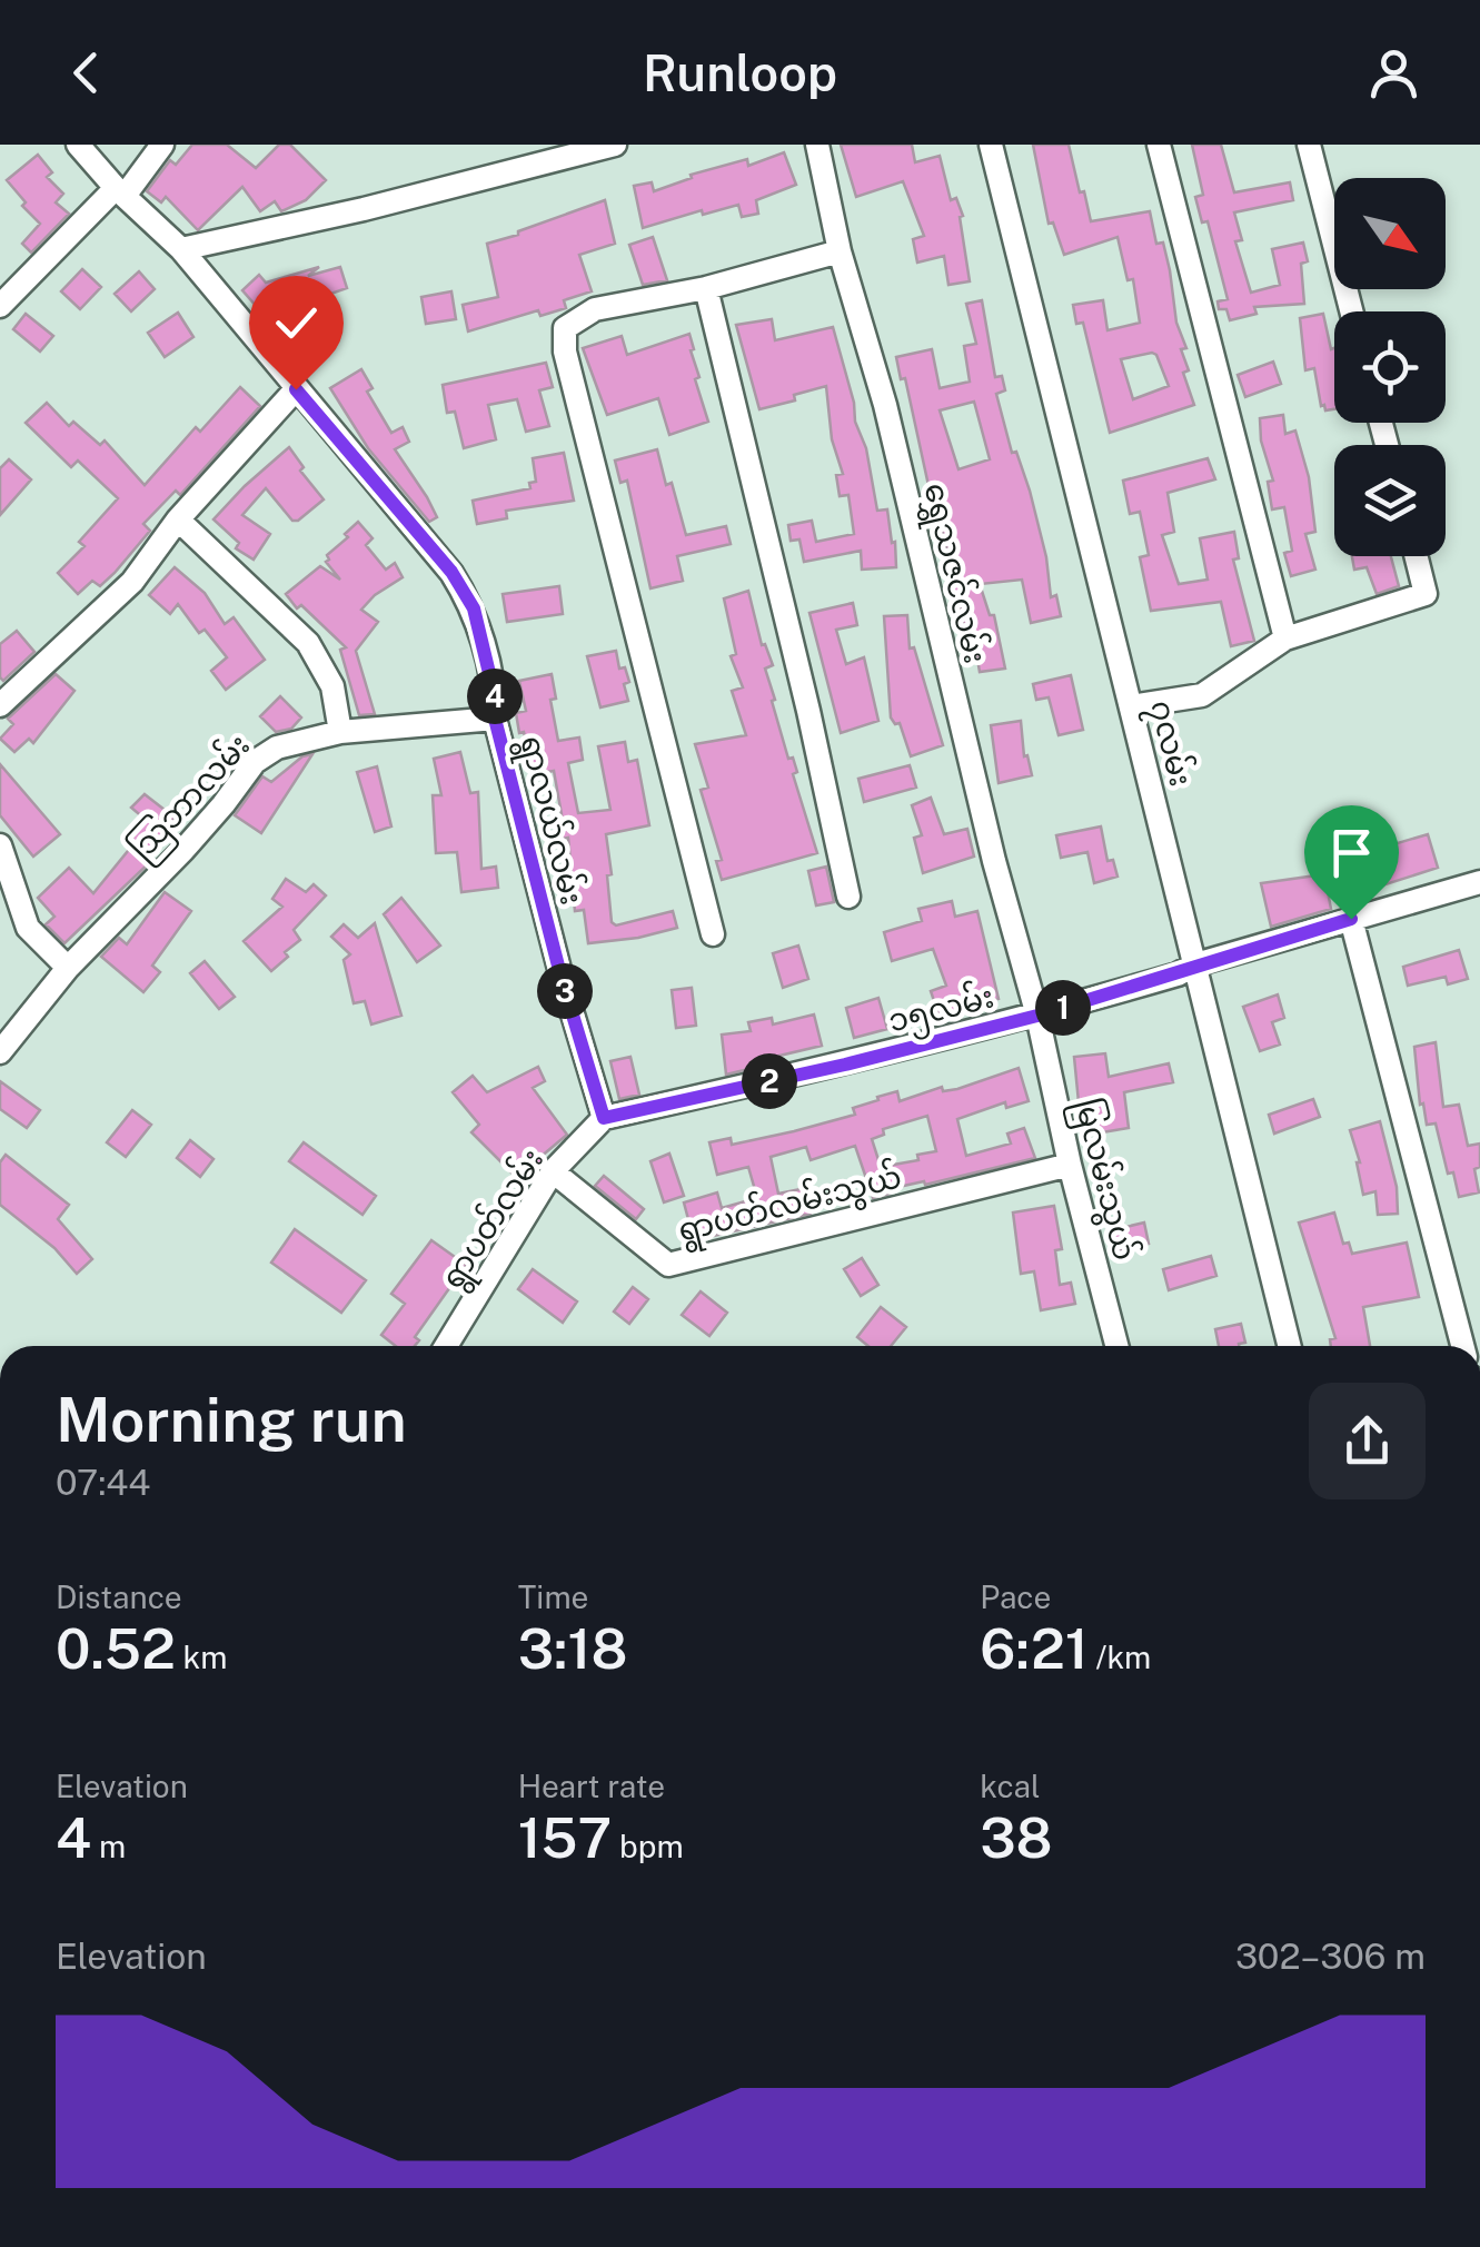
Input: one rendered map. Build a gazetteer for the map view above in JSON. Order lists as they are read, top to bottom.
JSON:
{
  "streets": {
    "street": [
      "ရွှေသဇင်လမ်း",
      "၇လမ်း",
      "သြဘာလမ်း",
      "ရွာလယ်လမ်း",
      "၁၅လမ်း",
      "မြလမ်းသွယ်",
      "ရွာပတ်လမ်းသွယ်",
      "ရွာပတ်လမ်း"
    ]
  },
  "crossings": [
    ["ရွှေသဇင်လမ်း", "၁၅လမ်း"],
    ["ရွှေသဇင်လမ်း", "မြလမ်းသွယ်"],
    ["၇လမ်း", "၁၅လမ်း"],
    ["သြဘာလမ်း", "ရွာလယ်လမ်း"],
    ["ရွာလယ်လမ်း", "၁၅လမ်း"],
    ["ရွာလယ်လမ်း", "ရွာပတ်လမ်း"],
    ["၁၅လမ်း", "မြလမ်းသွယ်"],
    ["၁၅လမ်း", "ရွာပတ်လမ်း"],
    ["မြလမ်းသွယ်", "ရွာပတ်လမ်းသွယ်"],
    ["ရွာပတ်လမ်းသွယ်", "ရွာပတ်လမ်း"]
  ],
  "north": "bottom right",
  "page": {
    "header": "Runloop",
    "pins": [
      "4",
      "3",
      "1",
      "2"
    ],
    "heading": ["Morning run", "07:44"],
    "stats": [
      ["Distance", "0.52 km"],
      ["Time", "3:18"],
      ["Pace", "6:21 /km"],
      ["Elevation", "4 m"],
      ["Heart rate", "157 bpm"],
      ["kcal", "38"]
    ],
    "chart": ["Elevation", "302–306 m"]
  }
}
